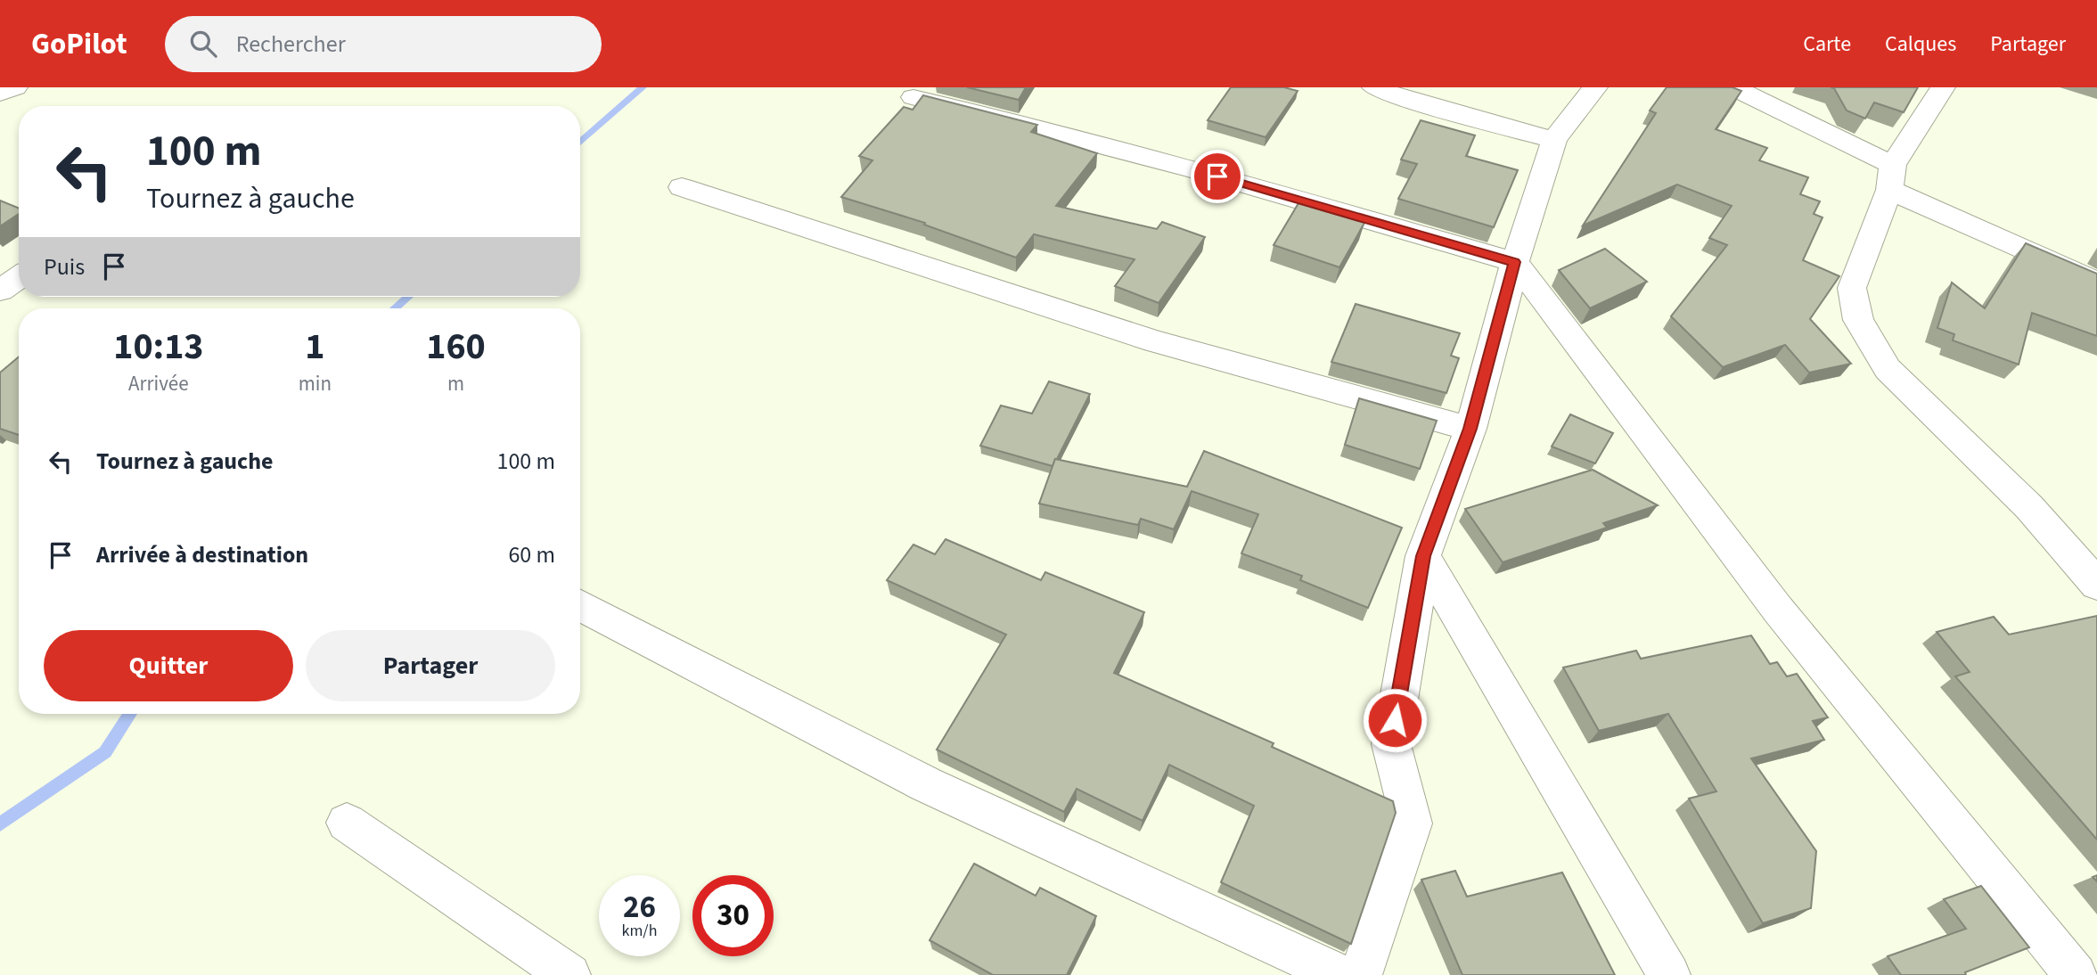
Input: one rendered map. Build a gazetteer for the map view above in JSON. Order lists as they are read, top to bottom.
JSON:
{
  "page": {
    "header": "GoPilot",
    "search": "Rechercher",
    "nav": ["Carte", "Calques", "Partager"],
    "turn": ["100 m", "Tournez à gauche"],
    "then": "Puis",
    "eta": [
      "10:13",
      "Arrivée",
      "1",
      "min",
      "160",
      "m"
    ],
    "list": [
      {
        "name": "Tournez à gauche",
        "value": "100 m"
      },
      {
        "name": "Arrivée à destination",
        "value": "60 m"
      }
    ],
    "buttons": ["Quitter", "Partager"],
    "speed": "26 km/h",
    "limit": "30"
  }
}
